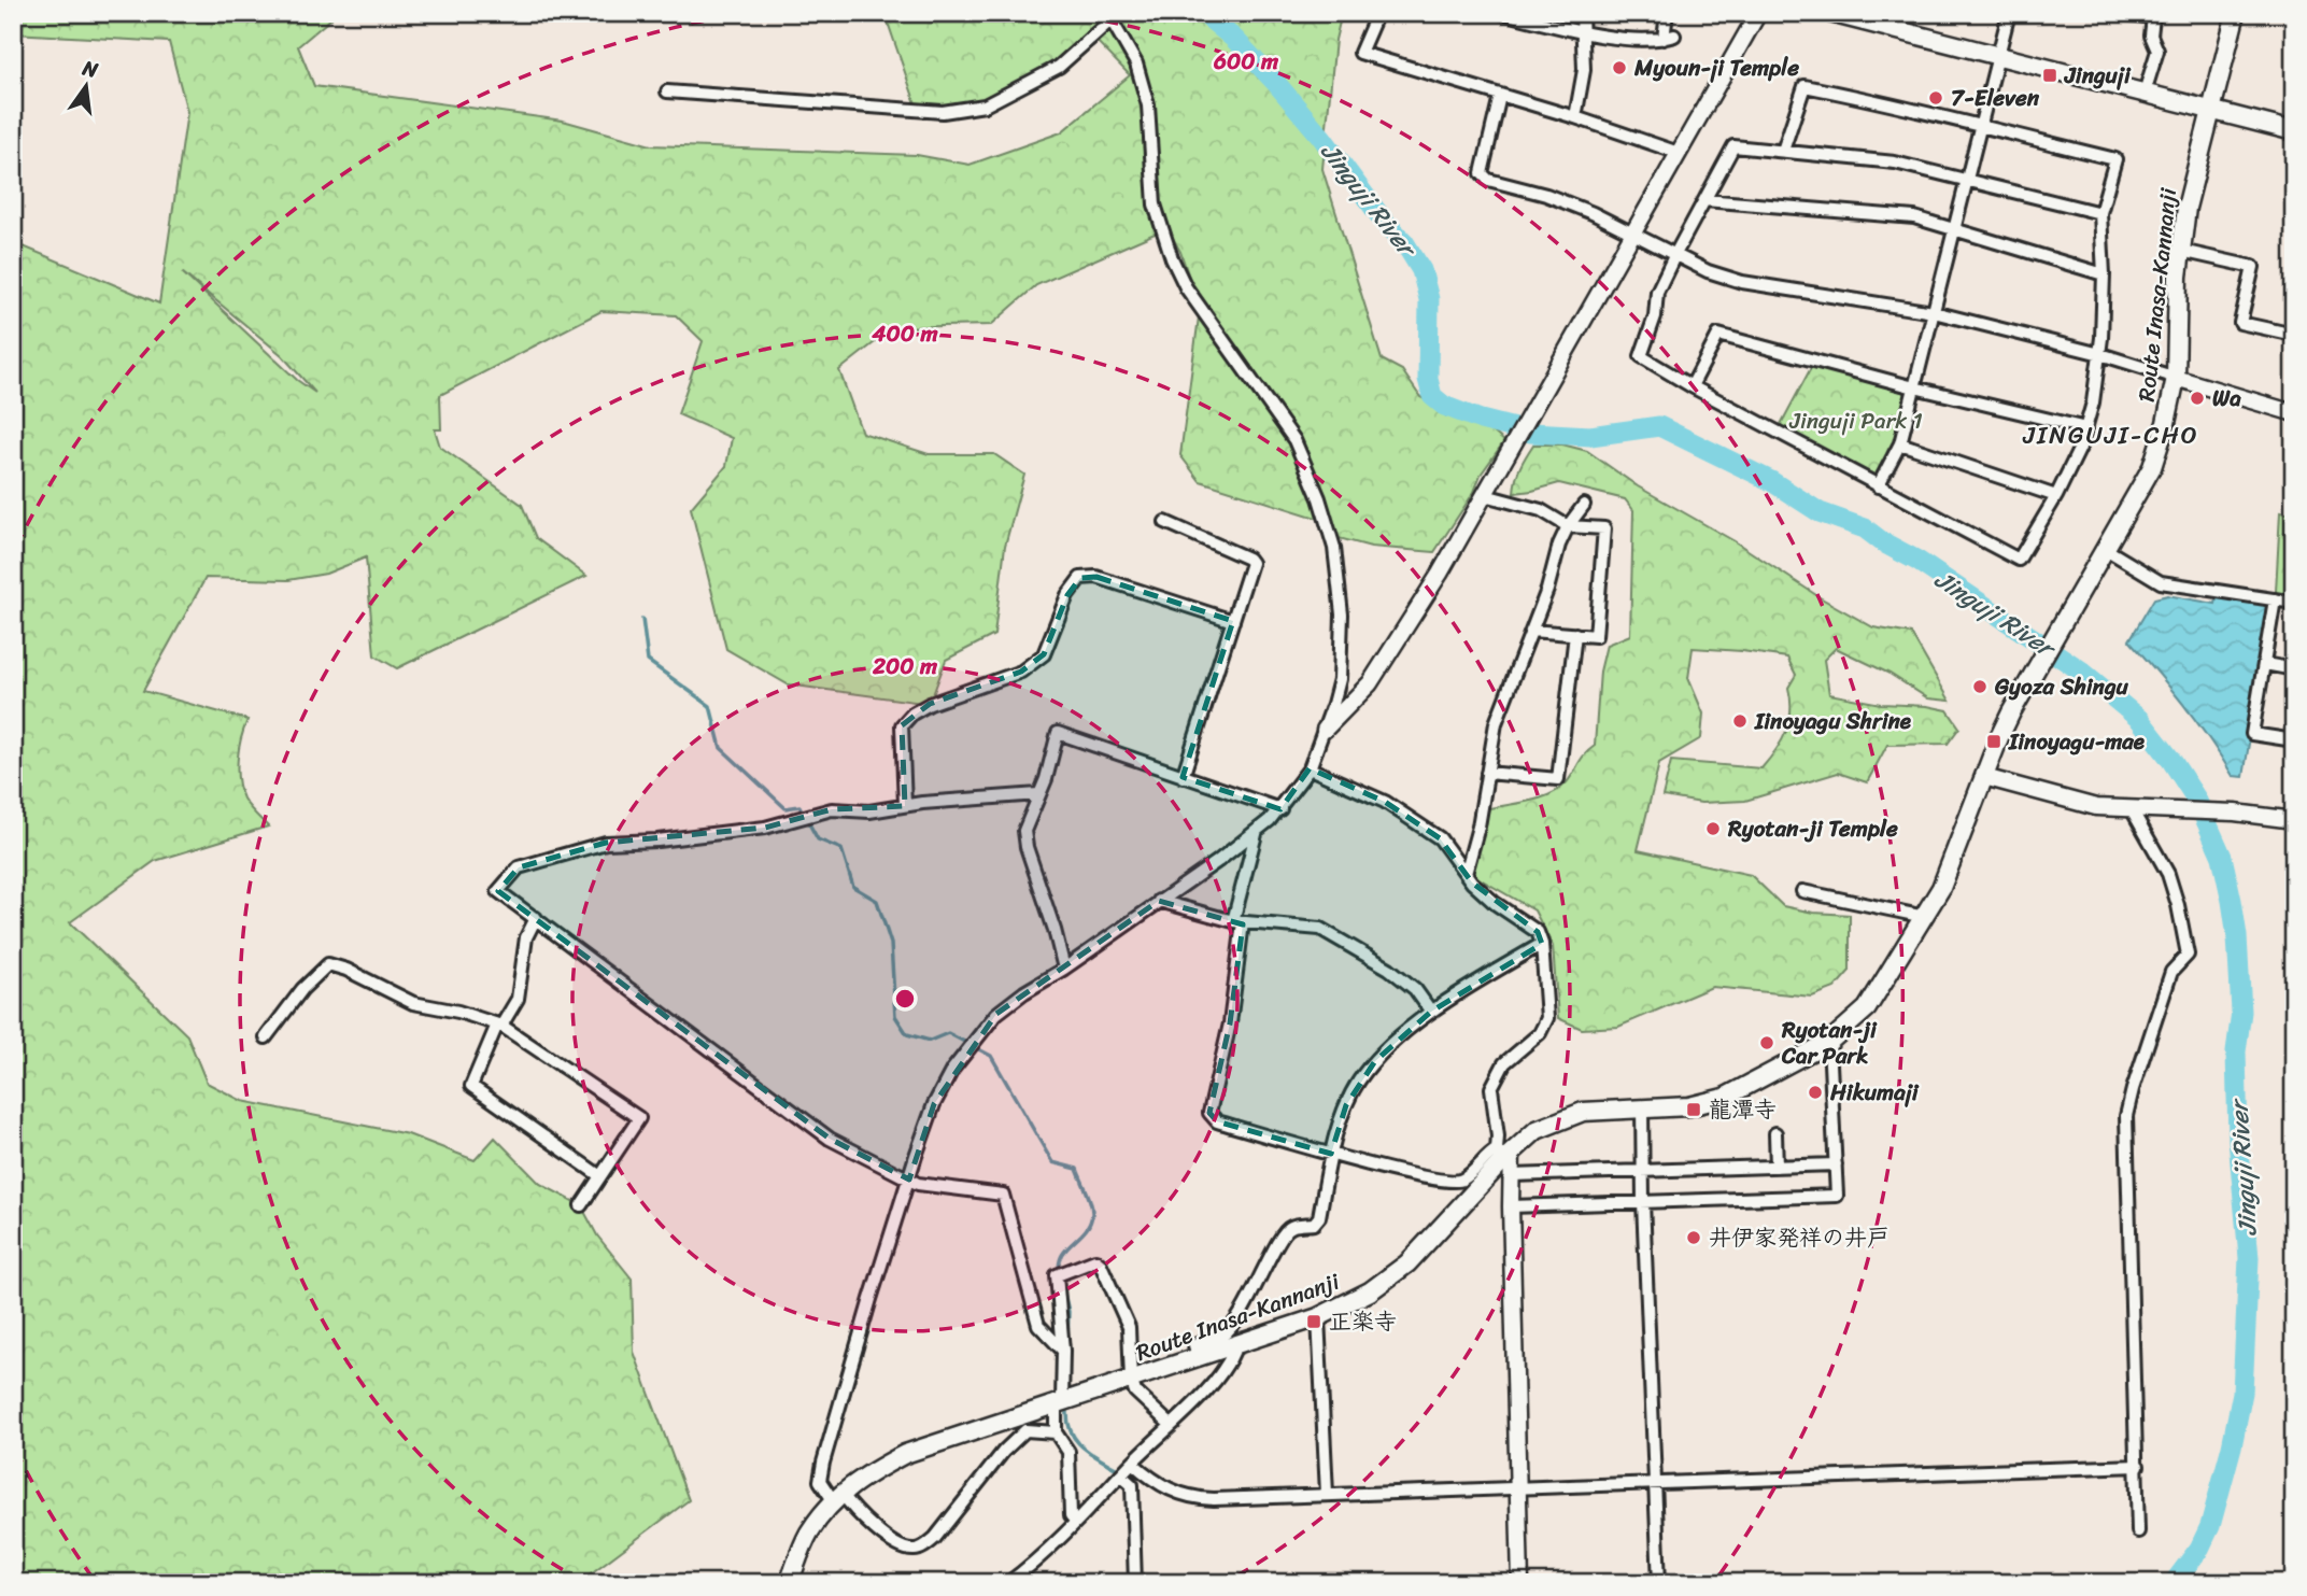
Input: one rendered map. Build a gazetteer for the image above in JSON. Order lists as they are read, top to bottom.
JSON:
{
  "streets": {
    "main road": ["Route Inasa-Kannanji"]
  },
  "districts": ["JINGUJI-CHO"],
  "water": ["Jinguji River"],
  "parks": ["Jinguji Park 1"],
  "places": {
    "other": [
      "Myoun-ji Temple",
      "7-Eleven",
      "Wa",
      "Gyoza Shingu",
      "Iinoyagu Shrine",
      "Ryotan-ji Temple",
      "Ryotan-ji Car Park",
      "Hikumaji",
      "井伊家発祥の井戸"
    ],
    "transit": [
      "Jinguji",
      "Iinoyagu-mae",
      "龍潭寺",
      "正楽寺"
    ]
  },
  "north": "top",
  "rings": ["600 m", "400 m", "200 m"]
}
